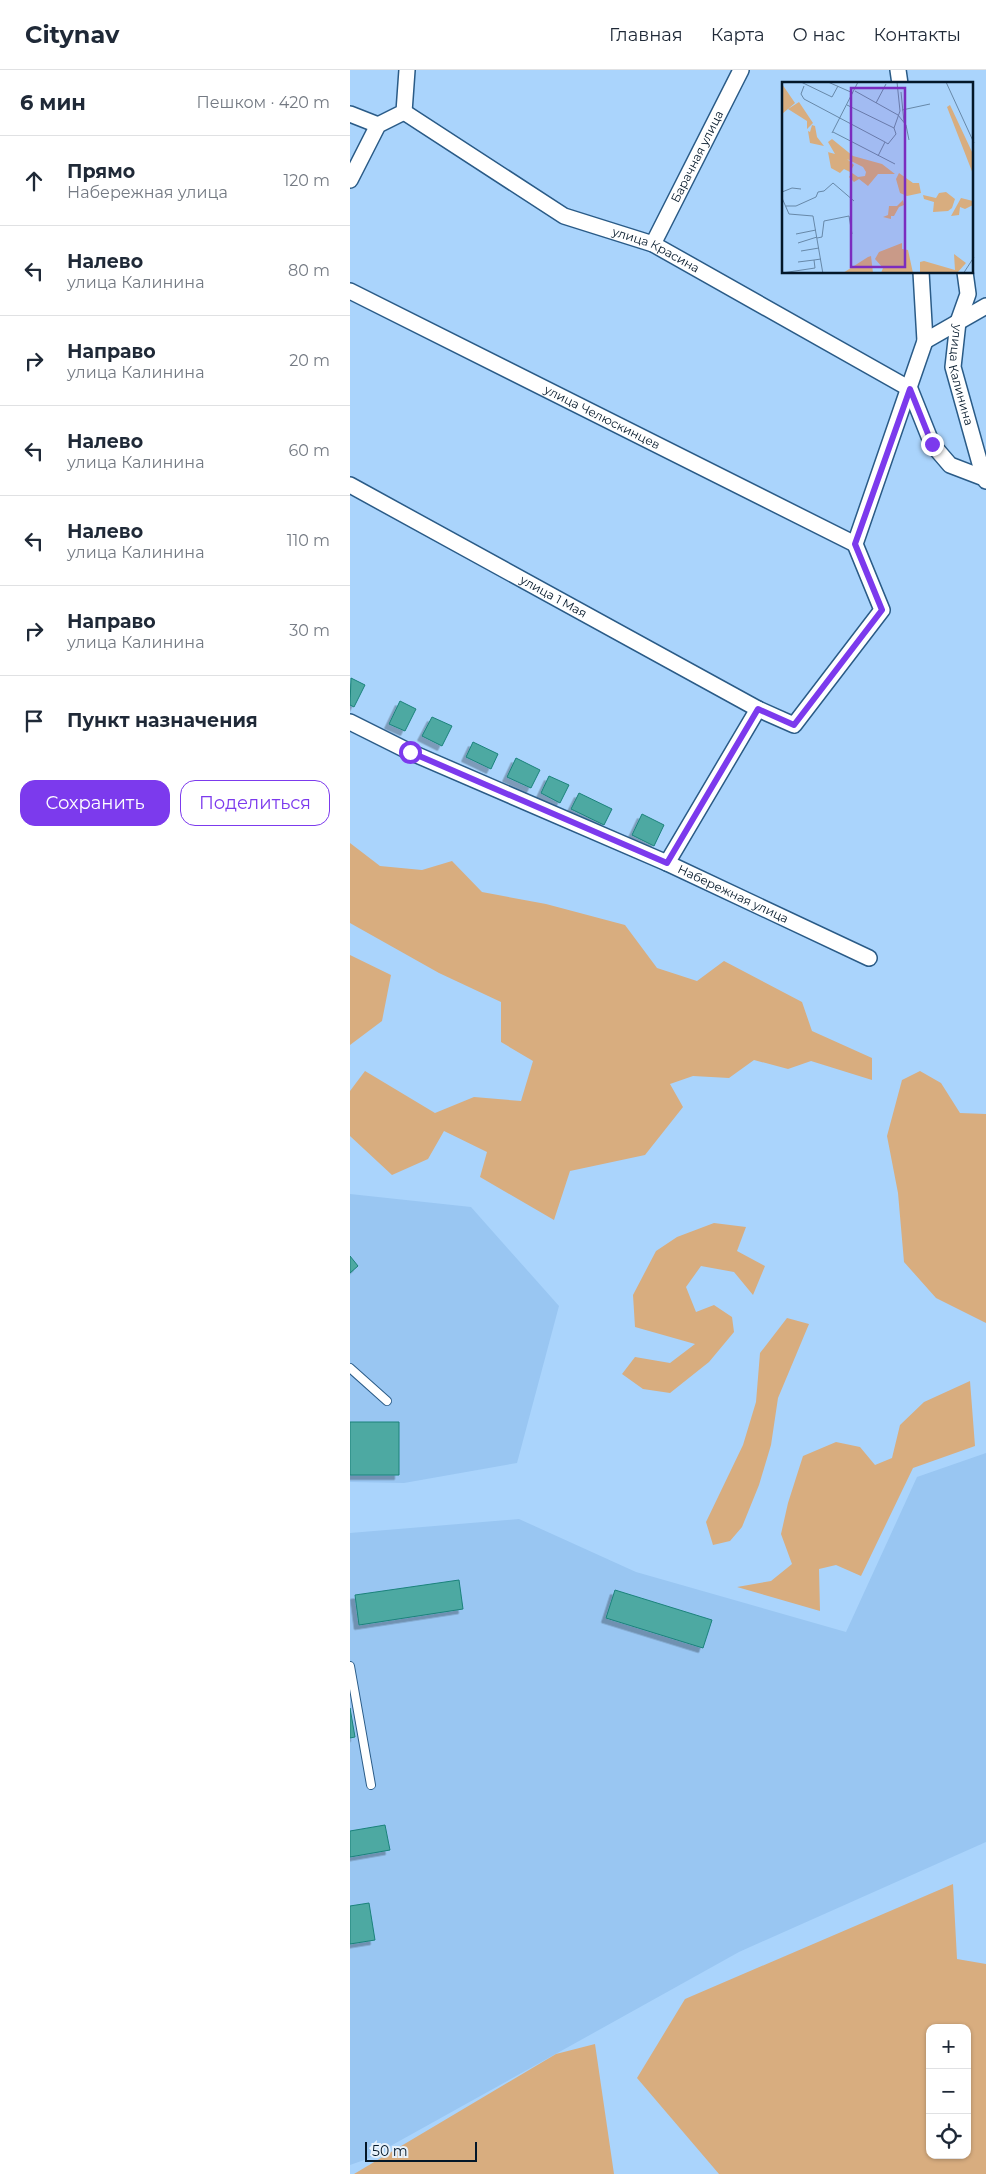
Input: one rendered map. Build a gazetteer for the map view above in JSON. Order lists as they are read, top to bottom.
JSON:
{
  "streets": {
    "street": [
      "Барачная улица",
      "улица Красина",
      "улица Калинина",
      "улица Челюскинцев",
      "улица 1 Мая",
      "Набережная улица"
    ]
  },
  "crossings": [
    ["Барачная улица", "улица Красина"],
    ["улица Красина", "улица Калинина"]
  ],
  "scale_bar": "50 m",
  "page": {
    "header": "Citynav",
    "nav": [
      "Главная",
      "Карта",
      "О нас",
      "Контакты"
    ],
    "heading": ["6 мин", "Пешком · 420 m"],
    "list": [
      ["Прямо", "Набережная улица", "120 m"],
      ["Налево", "улица Калинина", "80 m"],
      ["Направо", "улица Калинина", "20 m"],
      ["Налево", "улица Калинина", "60 m"],
      ["Налево", "улица Калинина", "110 m"],
      ["Направо", "улица Калинина", "30 m"],
      "Пункт назначения"
    ],
    "buttons": ["Сохранить", "Поделиться"],
    "map_buttons": ["+", "−"],
    "scale": "50 m"
  }
}
